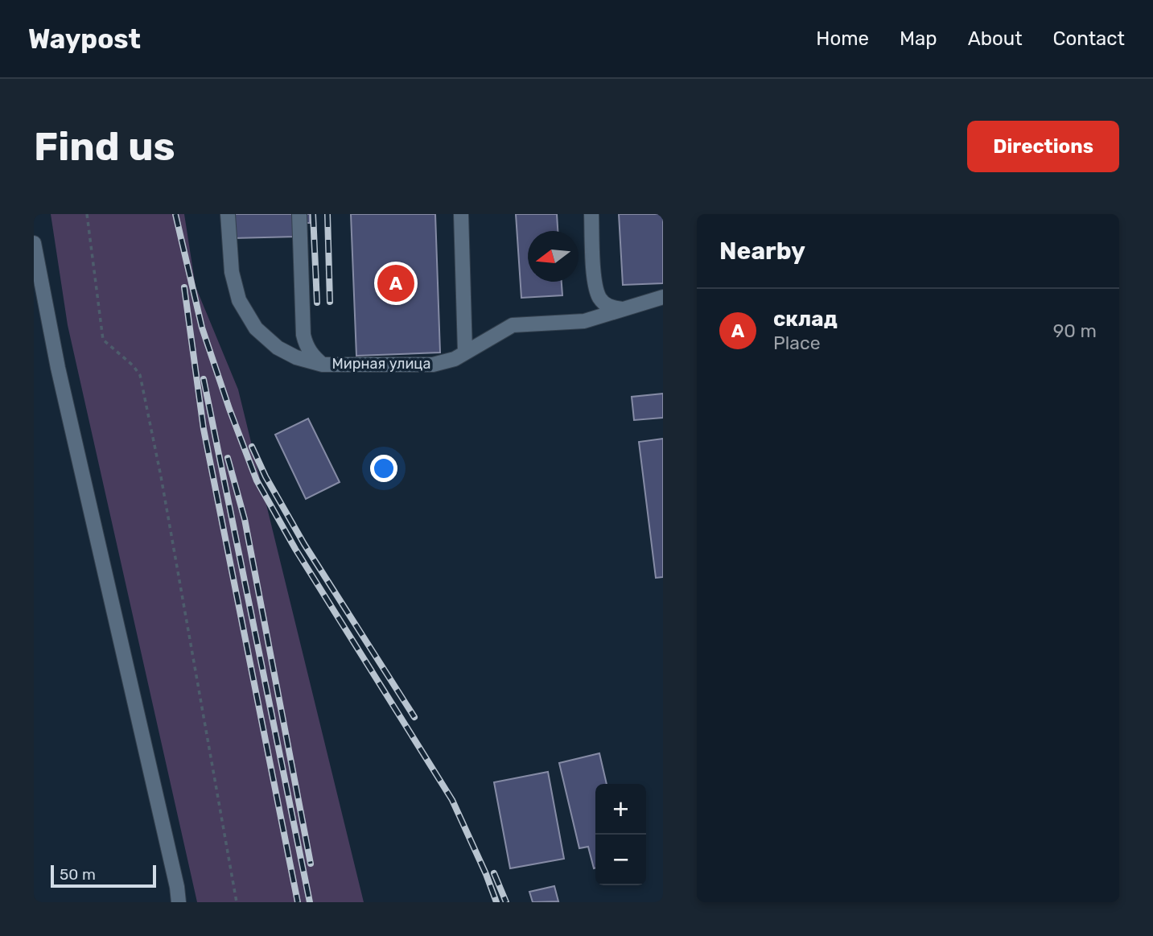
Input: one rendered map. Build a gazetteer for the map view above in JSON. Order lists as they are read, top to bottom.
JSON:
{
  "streets": {
    "lane": ["Мирная улица"]
  },
  "scale_bar": "50 m",
  "north": "left",
  "page": {
    "header": "Waypost",
    "nav": [
      "Home",
      "Map",
      "About",
      "Contact"
    ],
    "buttons": "Directions",
    "title": "Find us",
    "heading": "Nearby",
    "pins": "A",
    "list": [
      {
        "mark": "A",
        "name": "склад",
        "note": "Place",
        "value": "90 m"
      }
    ],
    "map_buttons": ["+", "−"],
    "scale": "50 m"
  }
}
